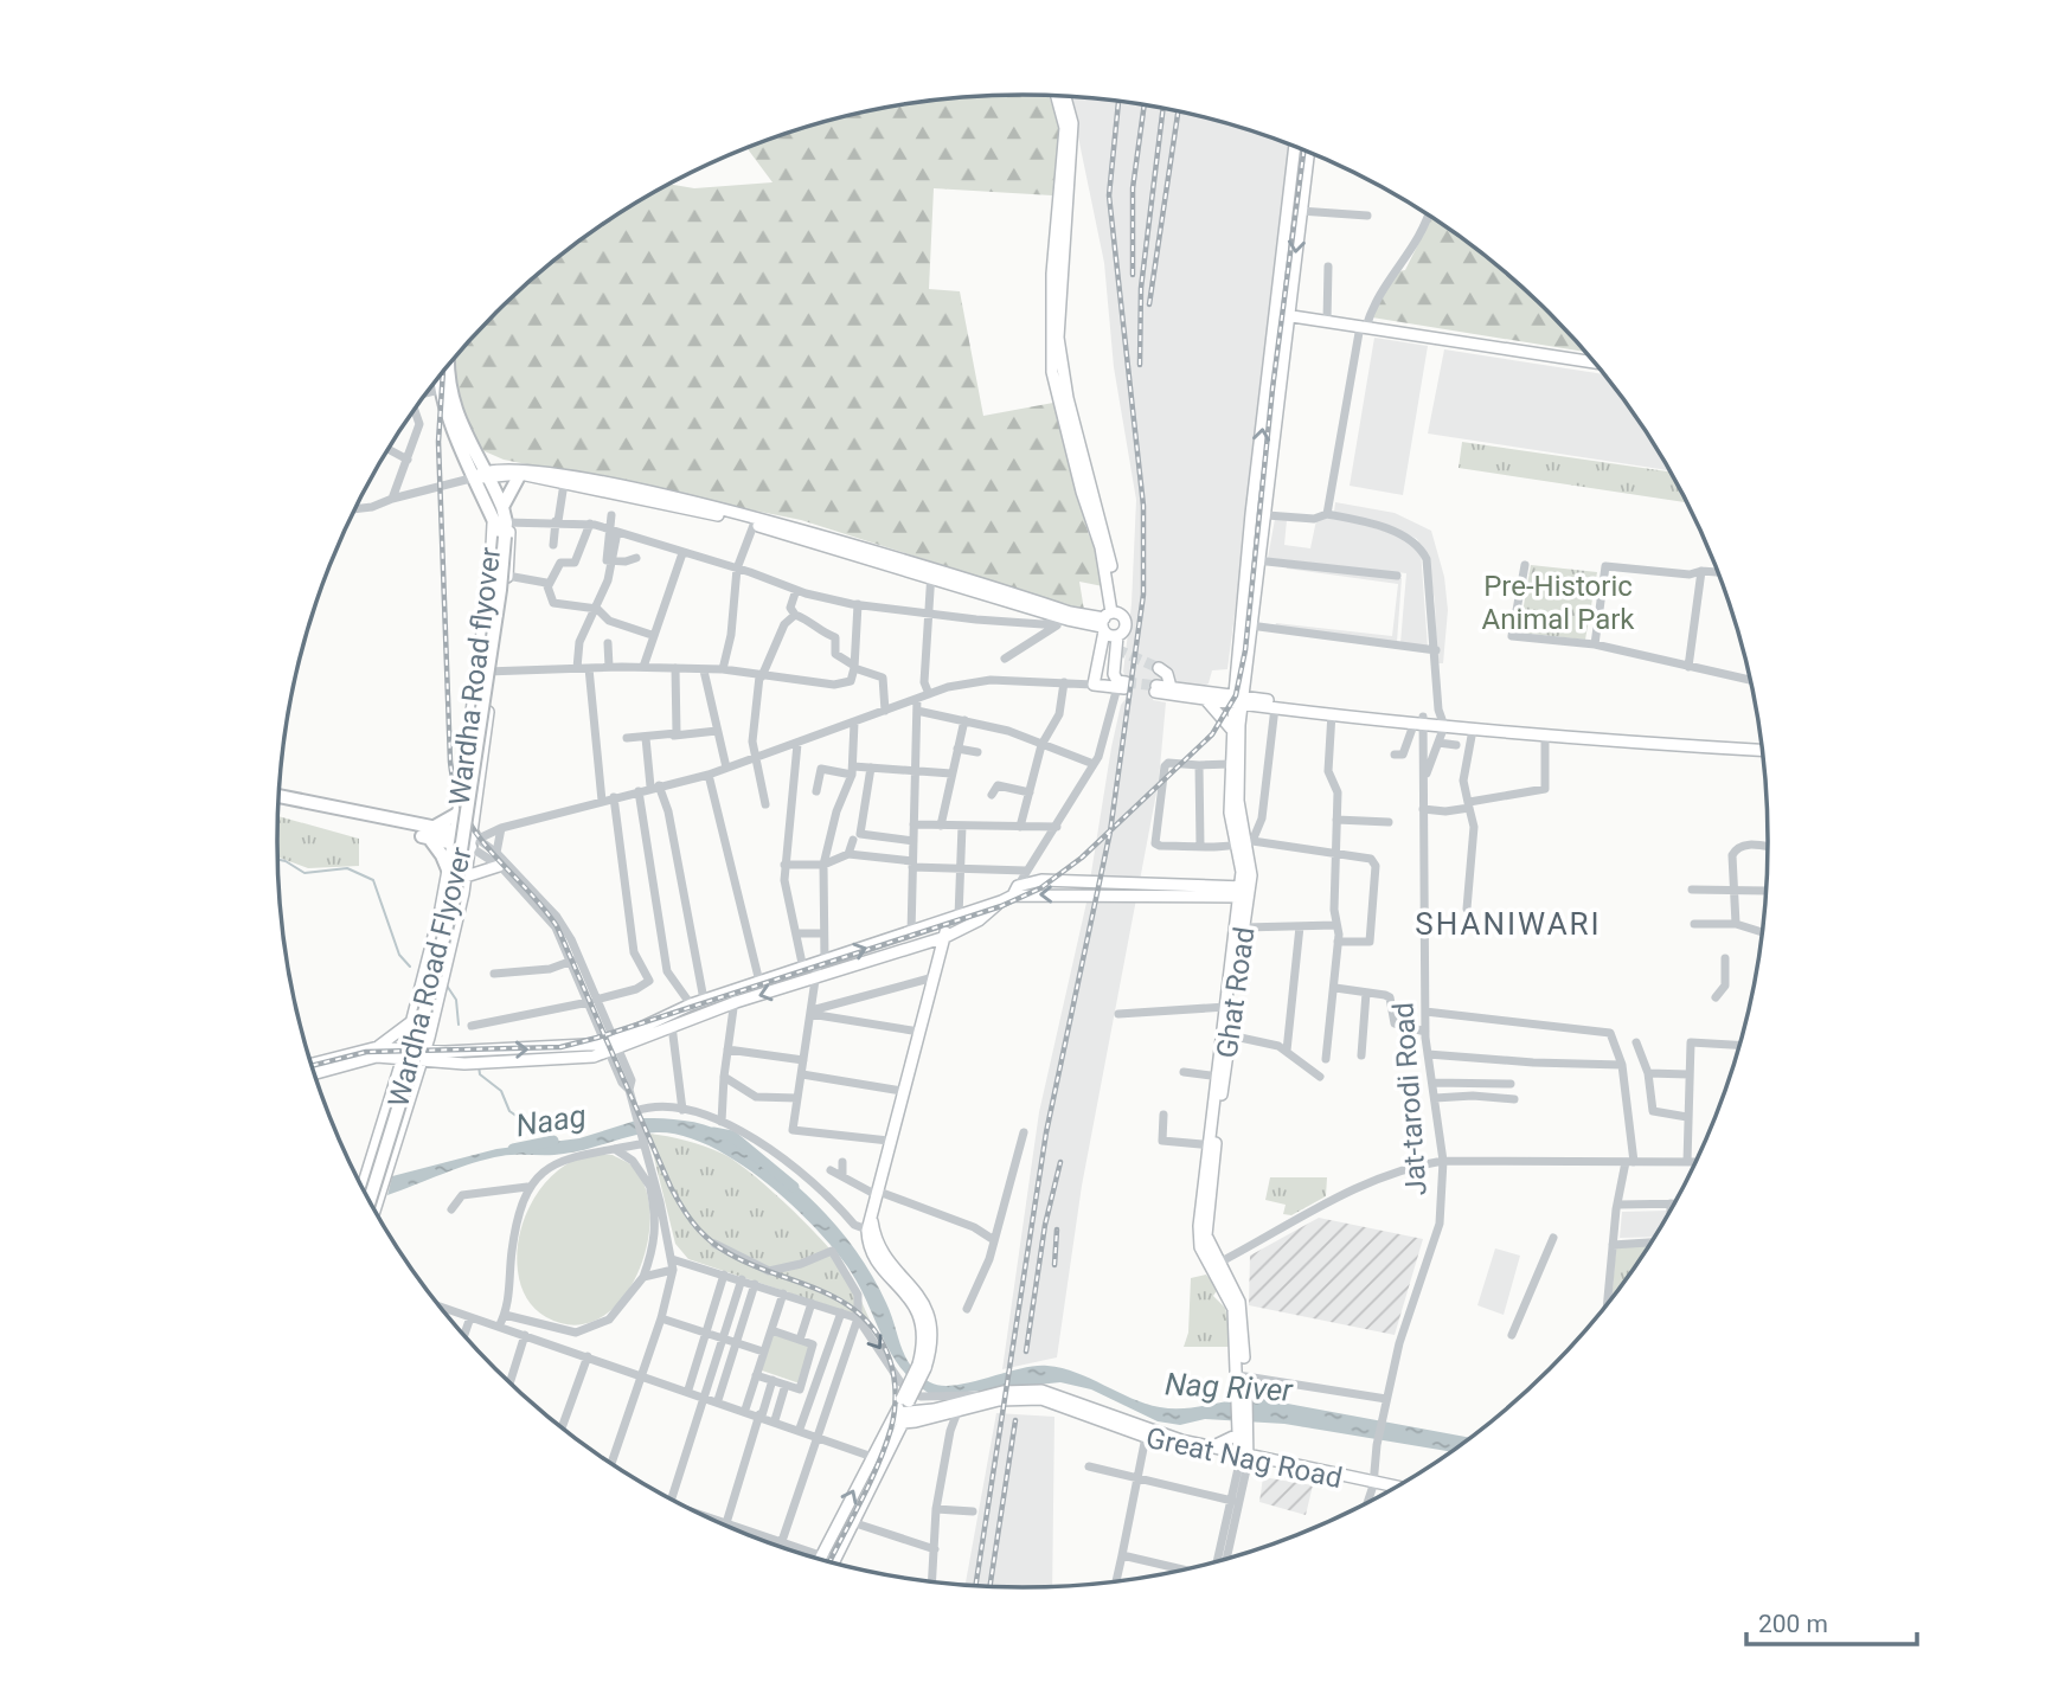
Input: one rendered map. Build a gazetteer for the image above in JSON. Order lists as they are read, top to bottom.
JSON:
{
  "streets": {
    "highway": ["Wardha Road Flyover"],
    "main road": ["Wardha Road flyover", "Ghat Road", "Great Nag Road"],
    "street": ["Jat-tarodi Road"]
  },
  "crossings": [
    ["Wardha Road flyover", "Wardha Road Flyover"],
    ["Ghat Road", "Great Nag Road"],
    ["Jat-tarodi Road", "Great Nag Road"]
  ],
  "districts": ["SHANIWARI"],
  "water": ["Naag", "Nag River"],
  "parks": ["Pre-Historic Animal Park"],
  "scale_bar": "200 m"
}
